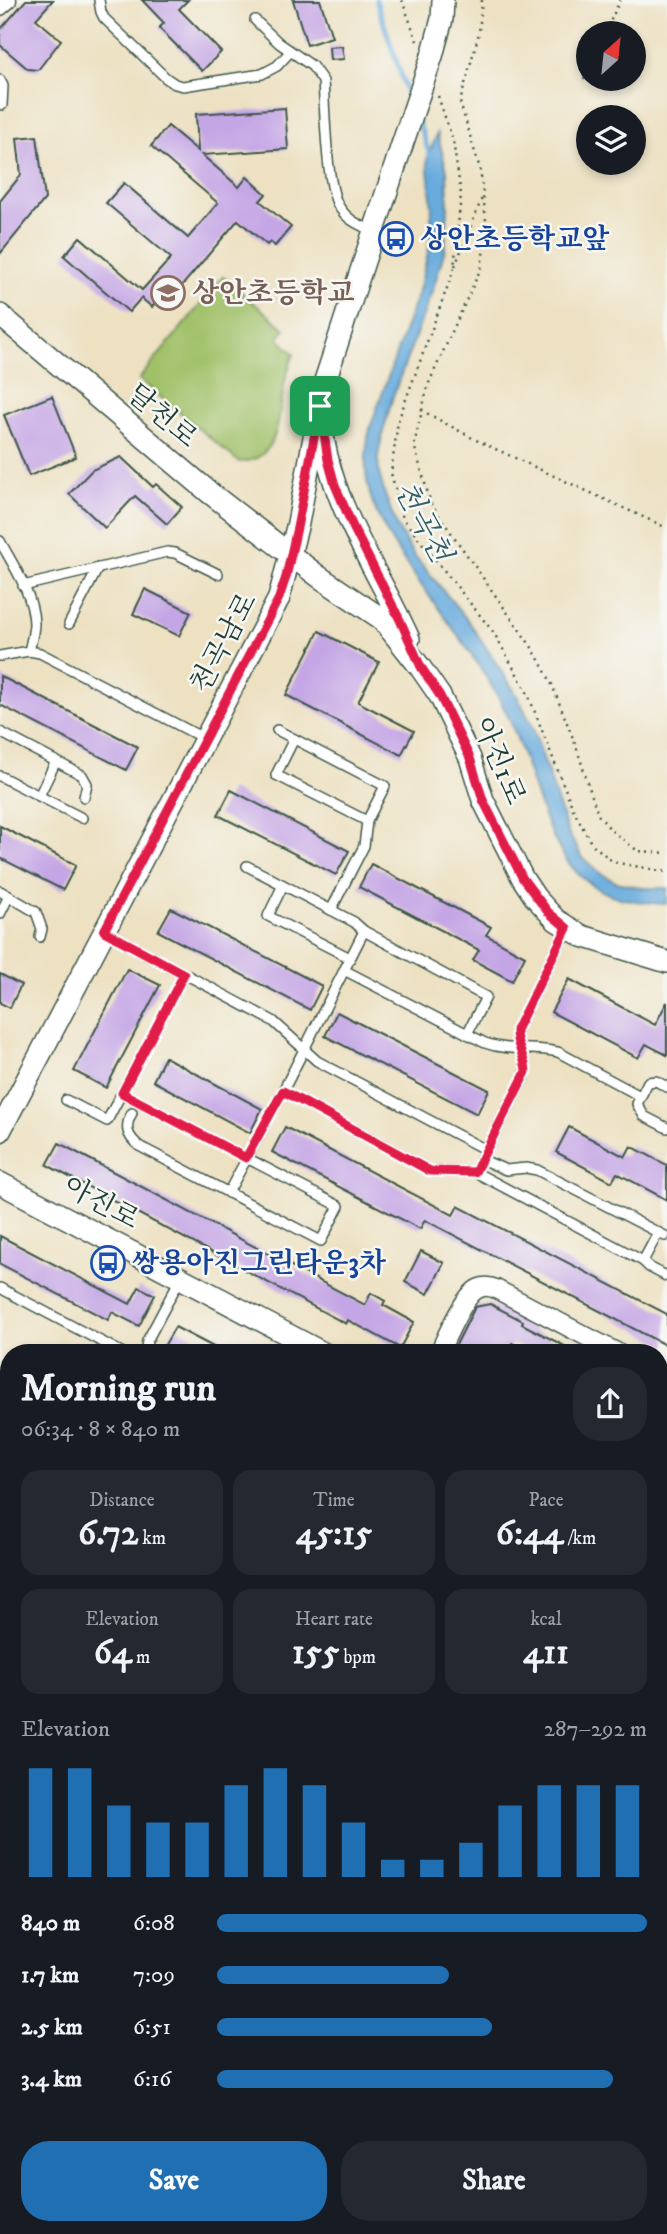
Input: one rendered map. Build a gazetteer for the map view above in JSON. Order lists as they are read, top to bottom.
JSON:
{
  "streets": {
    "street": [
      "달천로",
      "천곡남로",
      "아진1로",
      "아진로"
    ]
  },
  "crossings": [
    ["달천로", "천곡남로"],
    ["달천로", "아진1로"],
    ["천곡남로", "아진1로"]
  ],
  "water": ["천곡천"],
  "places": {
    "bus stop": ["상안초등학교앞", "쌍용아진그린타운3차"],
    "school or university": ["상안초등학교"]
  },
  "north": "top right",
  "page": {
    "heading": ["Morning run", "06:34 · 8 × 840 m"],
    "stats": [
      ["Distance", "6.72 km"],
      ["Time", "45:15"],
      ["Pace", "6:44 /km"],
      ["Elevation", "64 m"],
      ["Heart rate", "155 bpm"],
      ["kcal", "411"]
    ],
    "chart": ["Elevation", "287–292 m"],
    "list": [
      {
        "name": "840 m",
        "note": "6:08"
      },
      {
        "name": "1.7 km",
        "note": "7:09"
      },
      {
        "name": "2.5 km",
        "note": "6:51"
      },
      {
        "name": "3.4 km",
        "note": "6:16"
      }
    ],
    "buttons": ["Save", "Share"]
  }
}
